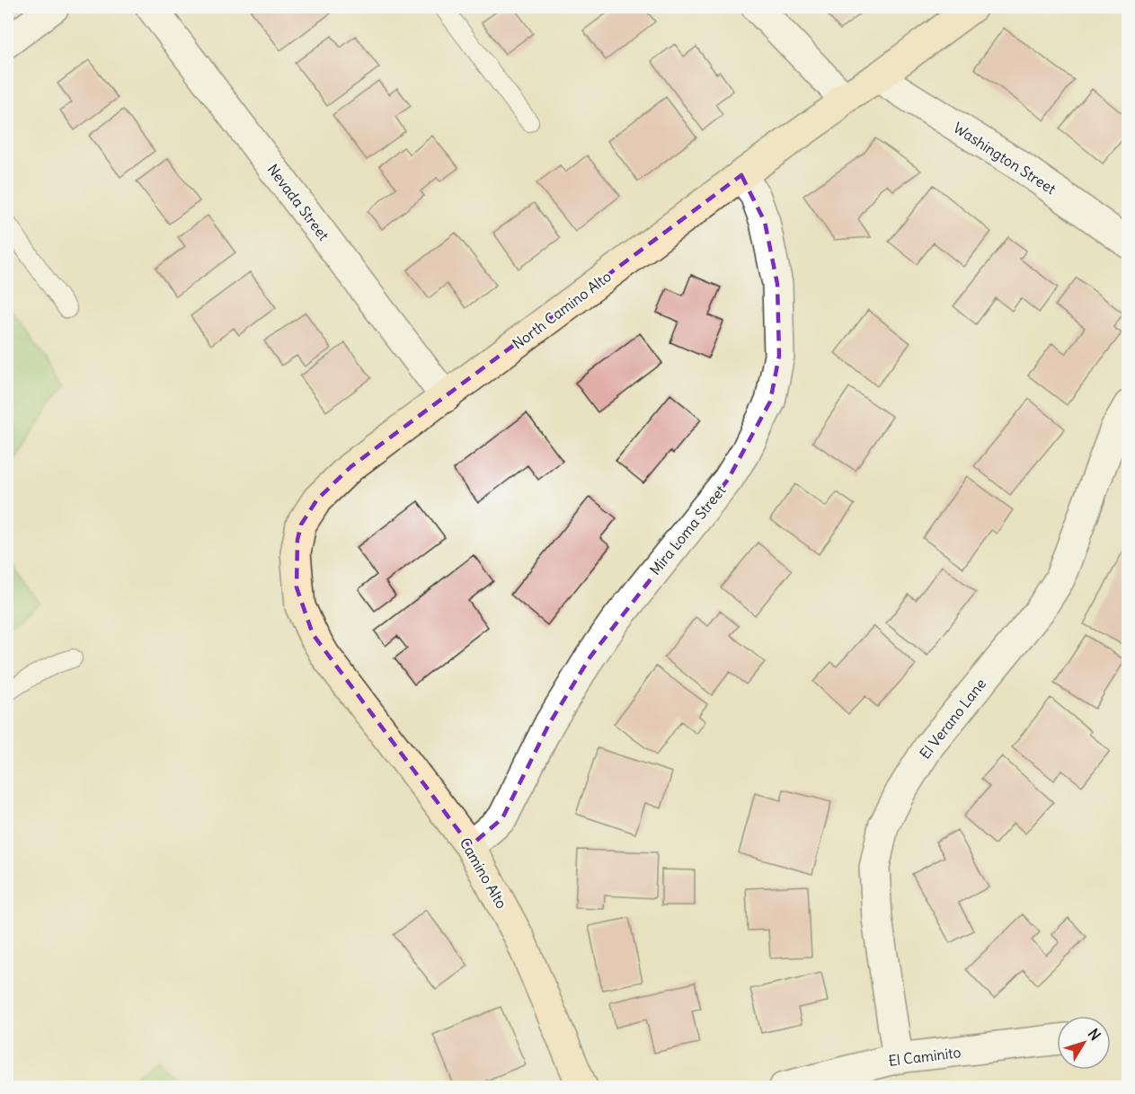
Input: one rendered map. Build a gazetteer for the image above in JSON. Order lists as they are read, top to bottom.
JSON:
{
  "streets": {
    "street": [
      "Washington Street",
      "Nevada Street",
      "North Camino Alto",
      "Mira Loma Street",
      "El Verano Lane",
      "Camino Alto",
      "El Caminito"
    ]
  },
  "crossings": [
    ["Washington Street", "North Camino Alto"],
    ["Nevada Street", "North Camino Alto"],
    ["North Camino Alto", "Mira Loma Street"],
    ["North Camino Alto", "Camino Alto"],
    ["Mira Loma Street", "Camino Alto"],
    ["El Verano Lane", "El Caminito"]
  ],
  "north": "top right"
}
